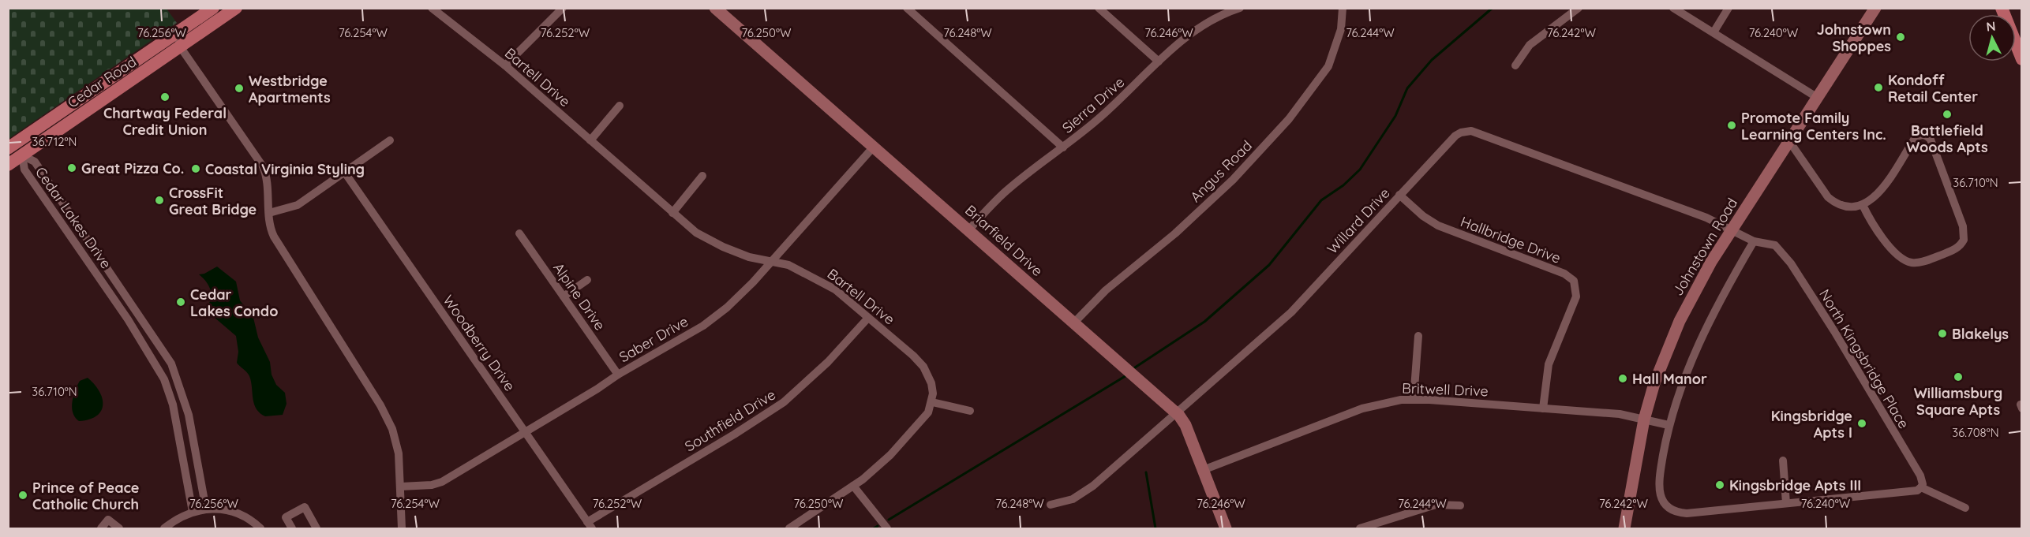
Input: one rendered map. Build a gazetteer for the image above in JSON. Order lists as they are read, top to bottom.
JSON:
{
  "streets": {
    "main road": ["Cedar Road"],
    "street": [
      "Bartell Drive",
      "Sierra Drive",
      "Angus Road",
      "Cedar Lakes Drive",
      "Willard Drive",
      "Hallbridge Drive",
      "Briarfield Drive",
      "Johnstown Road",
      "Alpine Drive",
      "Saber Drive",
      "Woodberry Drive",
      "North Kingsbridge Place",
      "Britwell Drive",
      "Southfield Drive"
    ]
  },
  "crossings": [
    ["Bartell Drive", "Saber Drive"],
    ["Bartell Drive", "Southfield Drive"],
    ["Cedar Road", "Cedar Lakes Drive"],
    ["Sierra Drive", "Briarfield Drive"],
    ["Angus Road", "Briarfield Drive"],
    ["Willard Drive", "Hallbridge Drive"],
    ["Willard Drive", "Briarfield Drive"],
    ["Willard Drive", "Johnstown Road"],
    ["Willard Drive", "North Kingsbridge Place"],
    ["Hallbridge Drive", "Britwell Drive"],
    ["Briarfield Drive", "Saber Drive"],
    ["Briarfield Drive", "Britwell Drive"],
    ["Johnstown Road", "North Kingsbridge Place"],
    ["Johnstown Road", "Britwell Drive"],
    ["Alpine Drive", "Saber Drive"],
    ["Saber Drive", "Woodberry Drive"],
    ["Woodberry Drive", "Southfield Drive"]
  ],
  "places": [
    "Johnstown Shoppes",
    "Kondoff Retail Center",
    "Westbridge Apartments",
    "Chartway Federal Credit Union",
    "Battlefield Woods Apts",
    "Promote Family Learning Centers Inc.",
    "Great Pizza Co.",
    "Coastal Virginia Styling",
    "CrossFit Great Bridge",
    "Cedar Lakes Condo",
    "Blakelys",
    "Williamsburg Square Apts",
    "Hall Manor",
    "Kingsbridge Apts I",
    "Kingsbridge Apts III",
    "Prince of Peace Catholic Church"
  ],
  "north": "top",
  "coordinates": [
    "76.256°W",
    "76.254°W",
    "76.252°W",
    "76.250°W",
    "76.248°W",
    "76.246°W",
    "76.244°W",
    "76.242°W",
    "76.240°W",
    "36.712°N",
    "36.710°N",
    "36.708°N"
  ]
}
